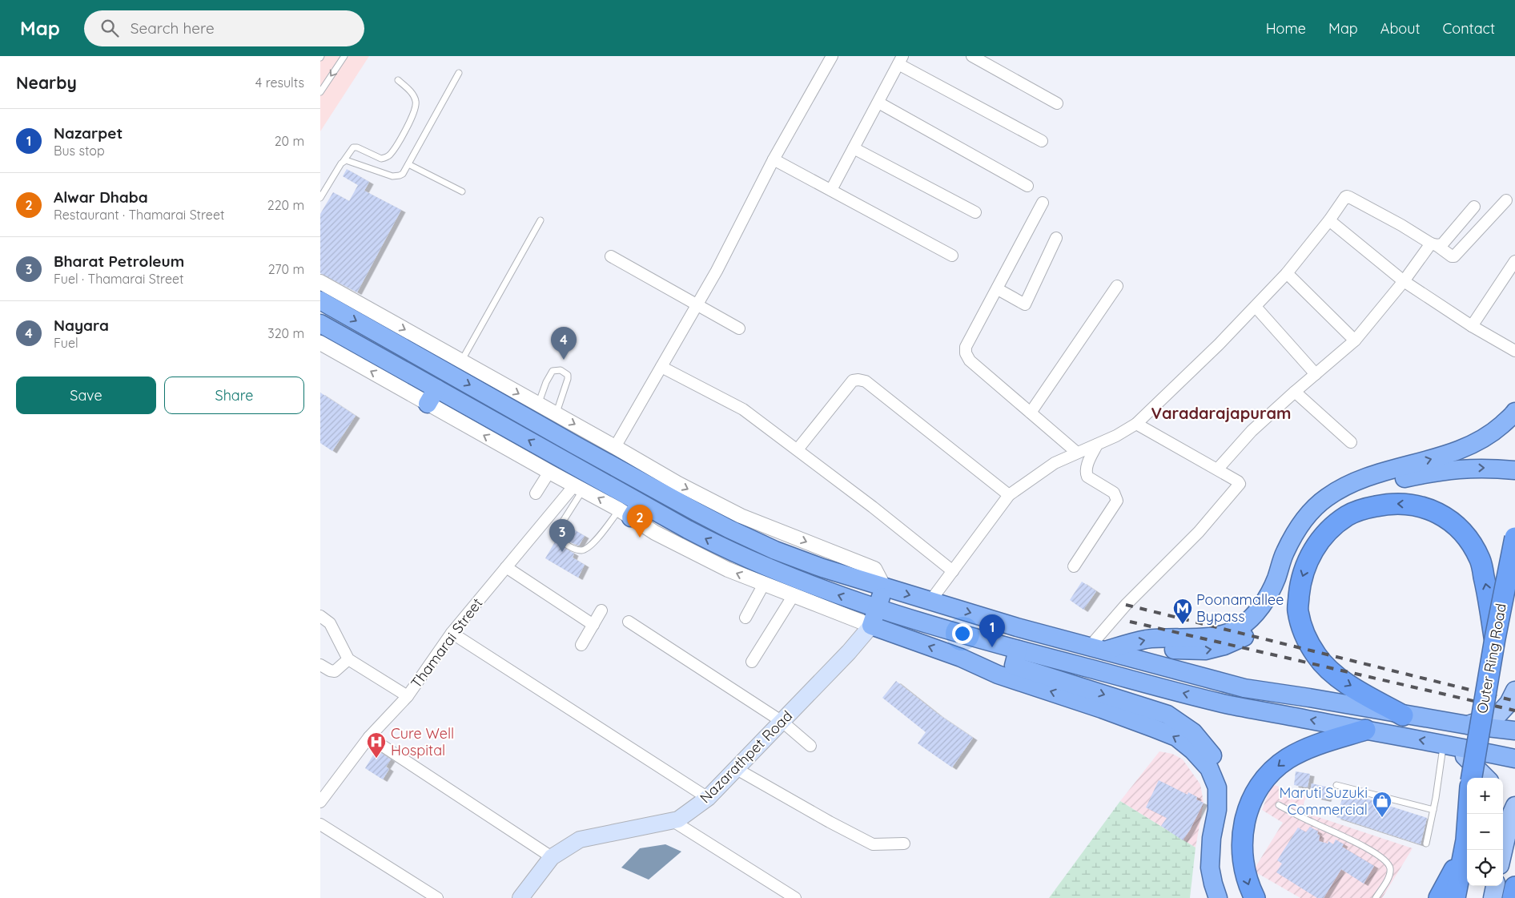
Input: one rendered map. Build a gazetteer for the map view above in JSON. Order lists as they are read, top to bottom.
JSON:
{
  "streets": {
    "highway": ["Outer Ring Road"],
    "main road": ["Nazarathpet Road"],
    "street": ["Thamarai Street"]
  },
  "districts": ["Varadarajapuram"],
  "places": {
    "metro station": ["Poonamallee Bypass"],
    "hospital": ["Cure Well Hospital"],
    "shop": ["Maruti Suzuki Commercial"]
  },
  "page": {
    "header": "Map",
    "search": "Search here",
    "nav": [
      "Home",
      "Map",
      "About",
      "Contact"
    ],
    "heading": ["Nearby", "4 results"],
    "list": [
      {
        "mark": "1",
        "name": "Nazarpet",
        "note": "Bus stop",
        "value": "20 m"
      },
      {
        "mark": "2",
        "name": "Alwar Dhaba",
        "note": "Restaurant · Thamarai Street",
        "value": "220 m"
      },
      {
        "mark": "3",
        "name": "Bharat Petroleum",
        "note": "Fuel · Thamarai Street",
        "value": "270 m"
      },
      {
        "mark": "4",
        "name": "Nayara",
        "note": "Fuel",
        "value": "320 m"
      }
    ],
    "pins": [
      "4",
      "2",
      "3",
      "1"
    ],
    "buttons": ["Save", "Share"],
    "map_buttons": ["+", "−"]
  }
}
